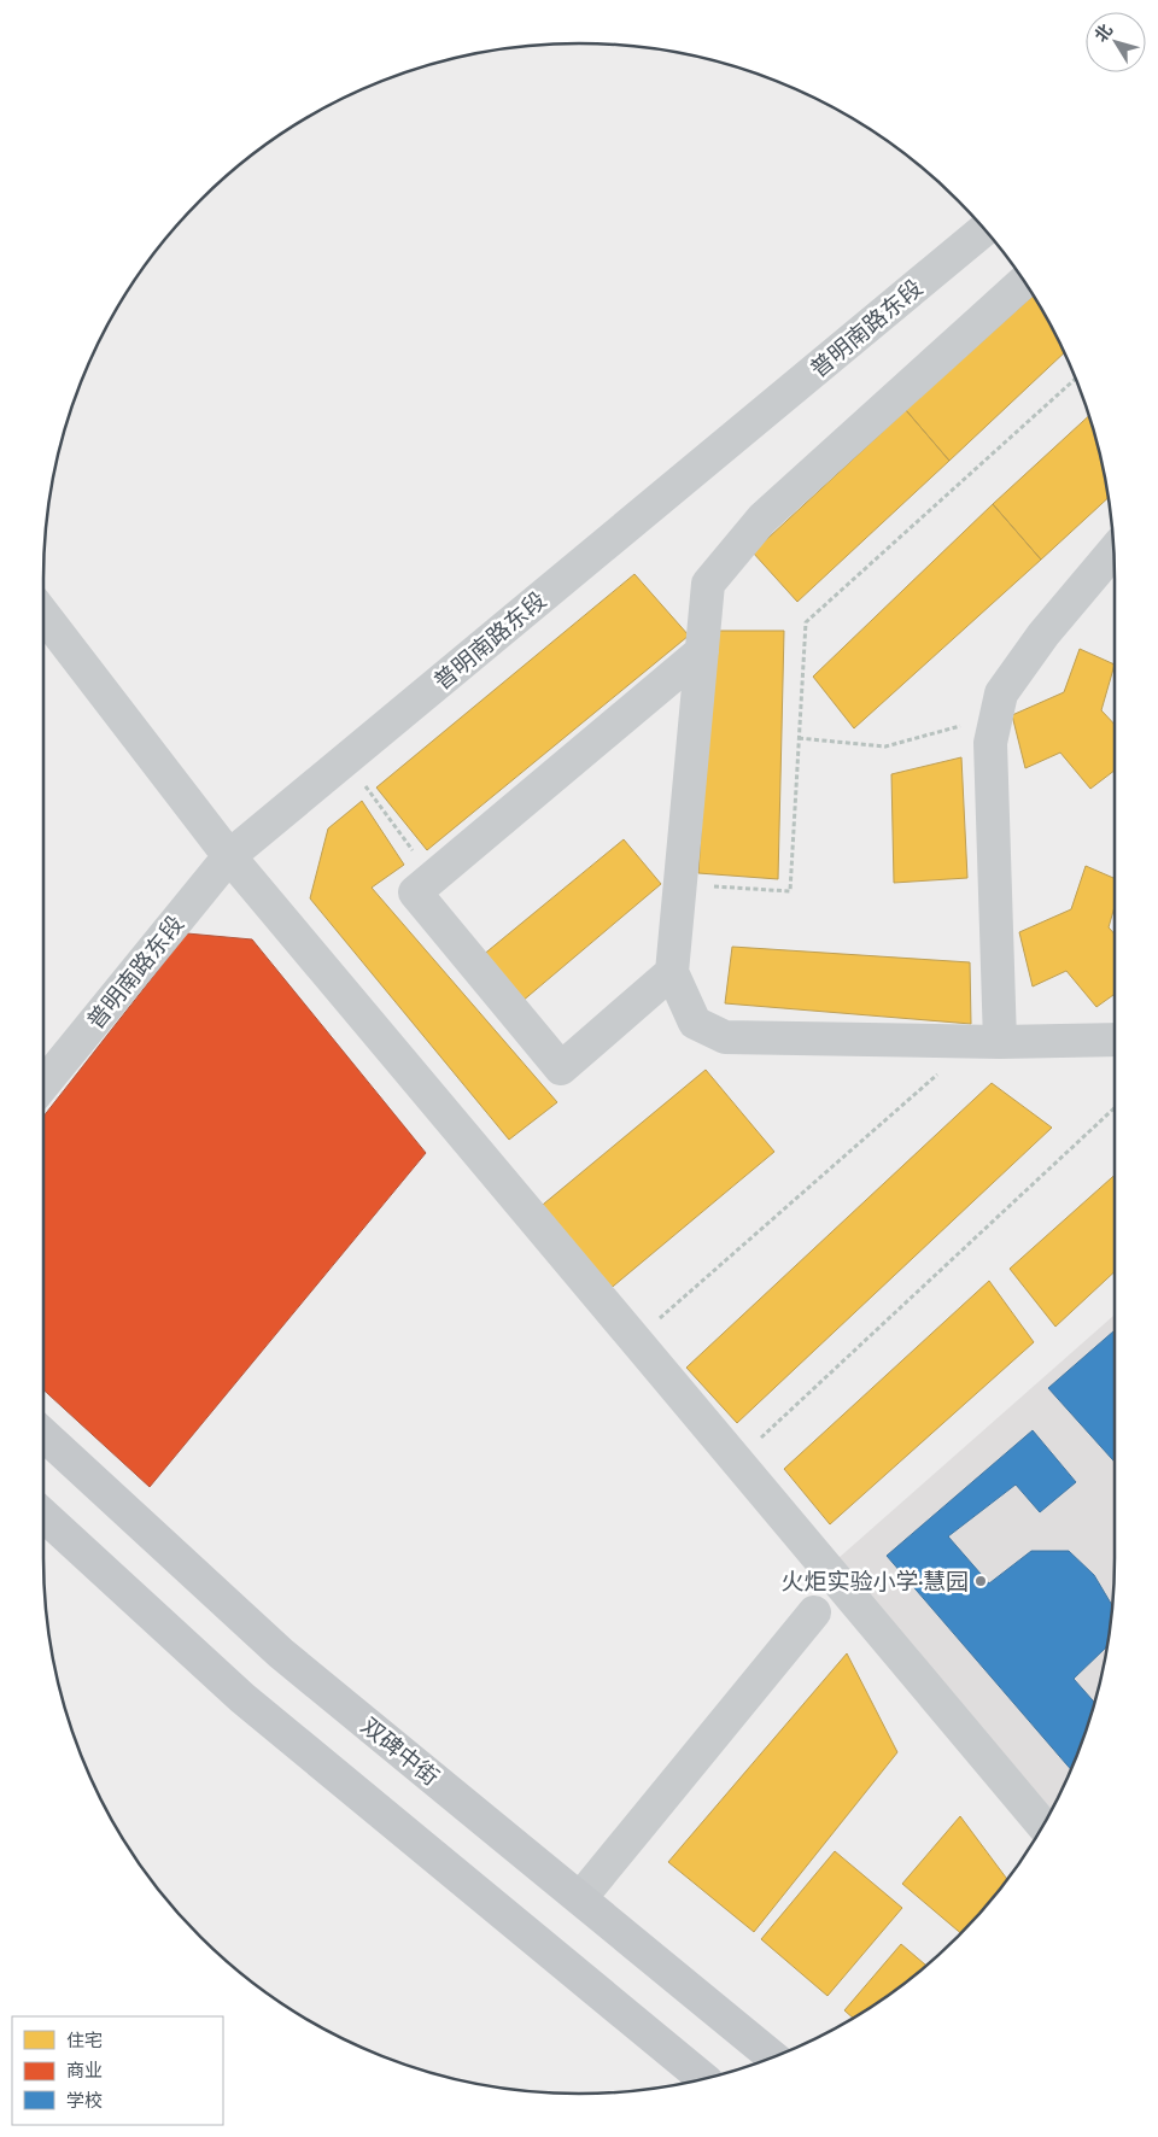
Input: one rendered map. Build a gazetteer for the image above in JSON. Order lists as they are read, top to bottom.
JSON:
{
  "streets": {
    "main road": ["双碑中街"],
    "street": ["普明南路东段"]
  },
  "places": ["火炬实验小学·慧园"],
  "legend": ["住宅", "商业", "学校"],
  "north": "top left"
}
